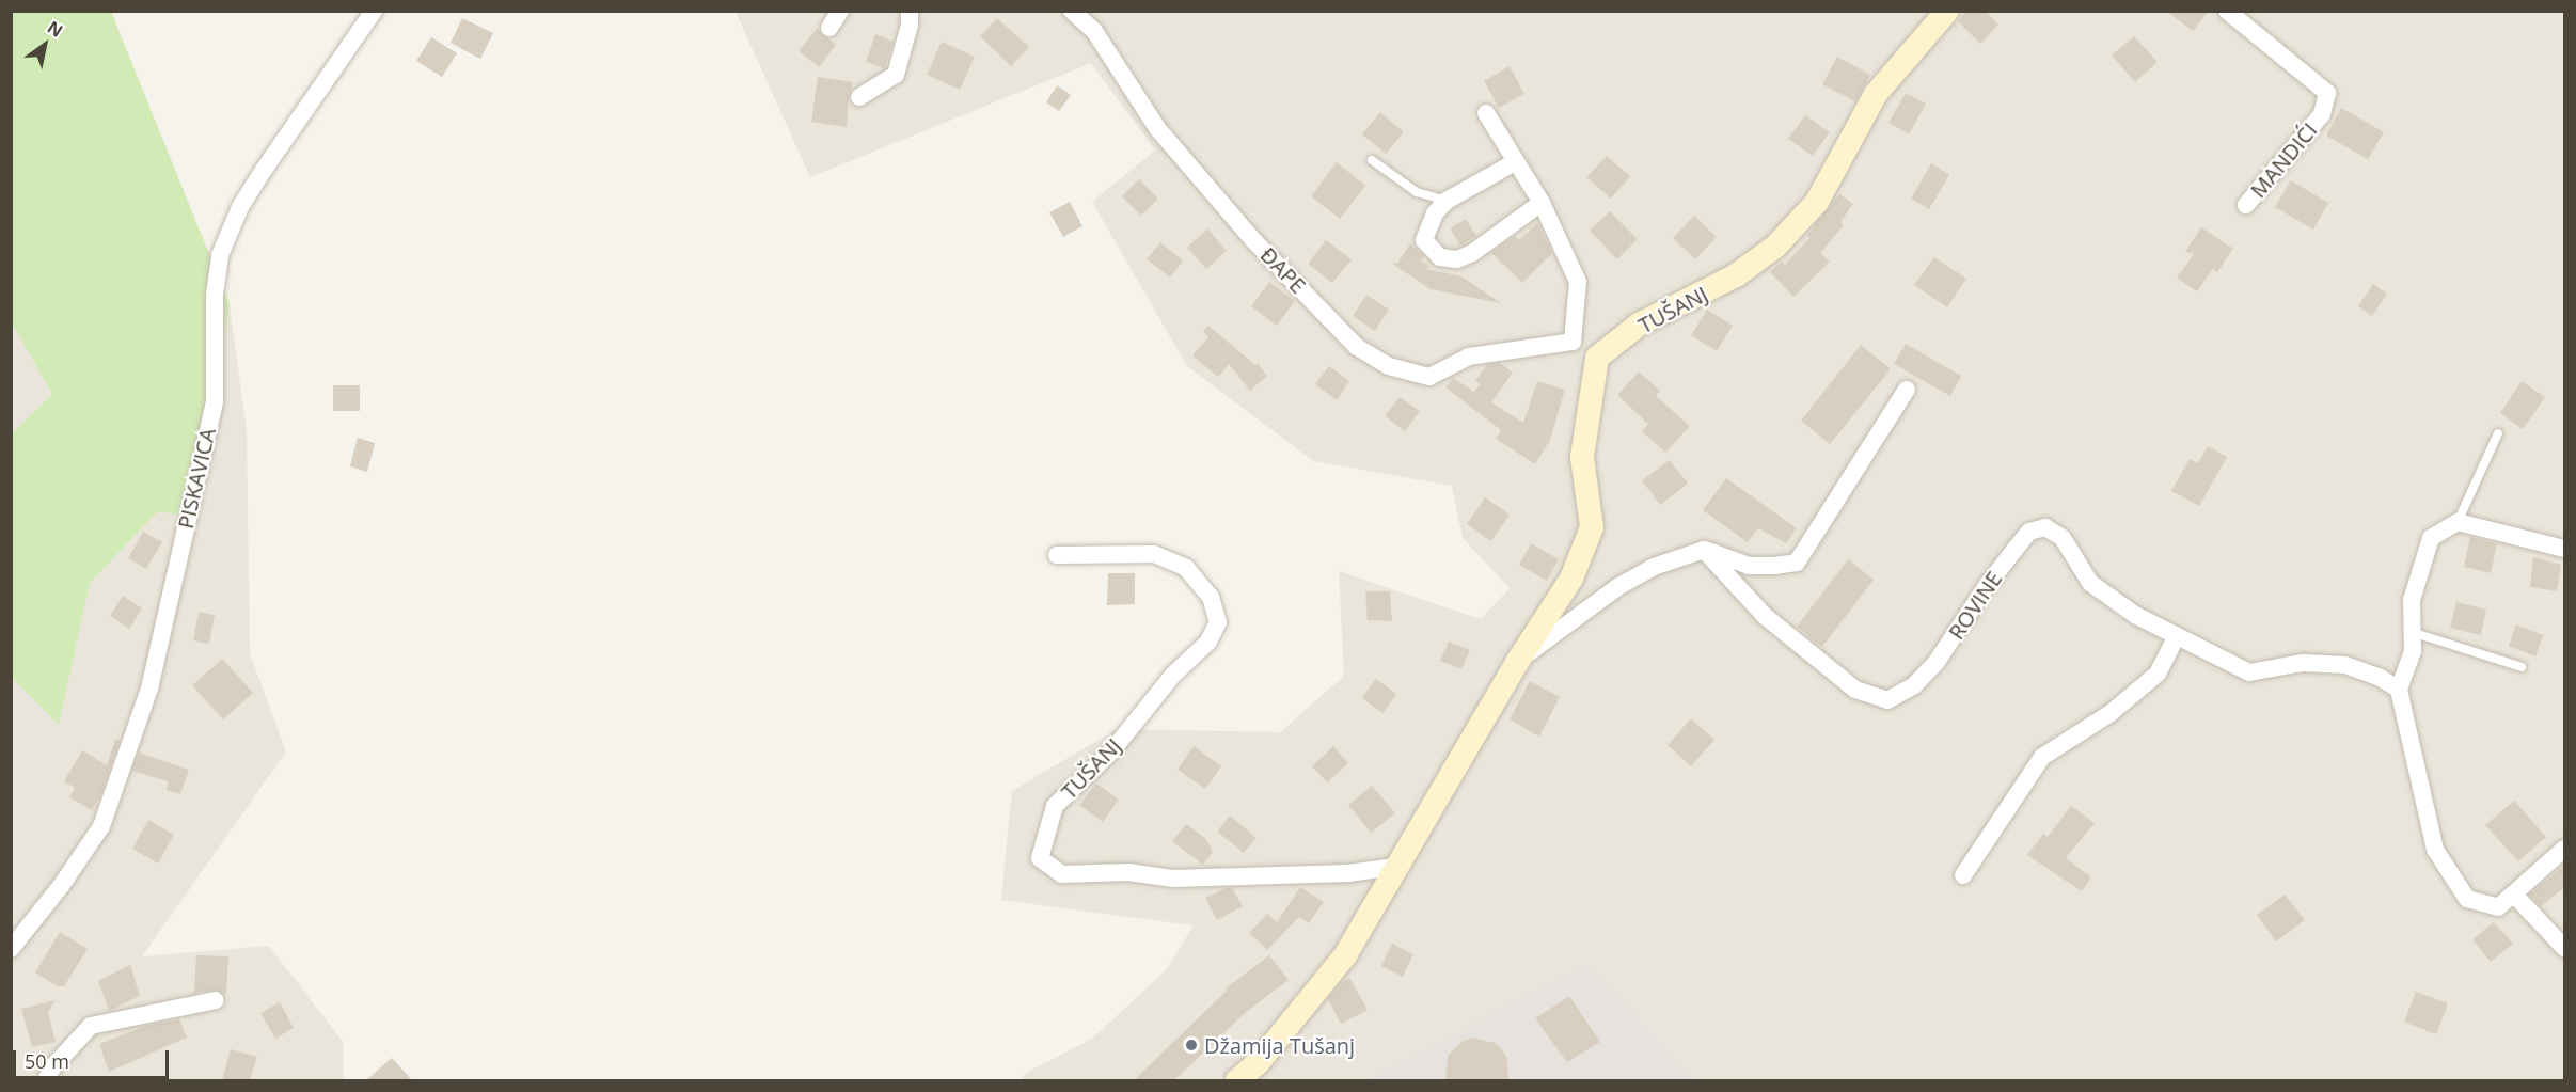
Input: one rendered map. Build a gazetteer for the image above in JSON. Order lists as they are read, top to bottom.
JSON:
{
  "streets": {
    "street": [
      "MANDIĆI",
      "ĐAPE",
      "TUŠANJ",
      "PISKAVICA",
      "ROVINE"
    ]
  },
  "places": ["Džamija Tušanj"],
  "scale_bar": "50 m",
  "north": "top right"
}
